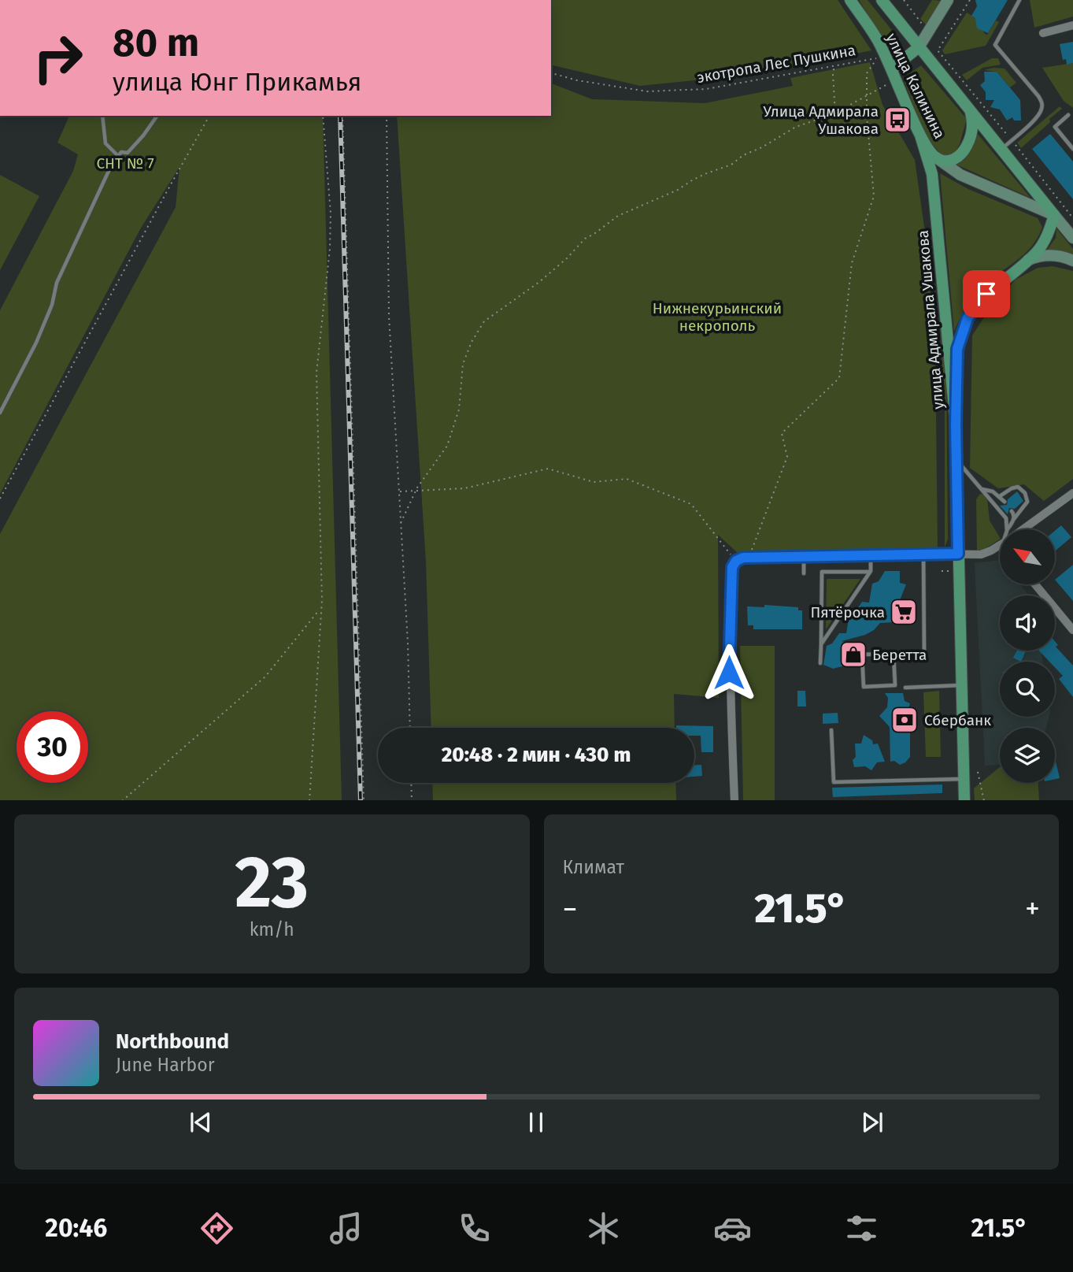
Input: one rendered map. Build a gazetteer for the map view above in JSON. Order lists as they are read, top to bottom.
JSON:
{
  "streets": {
    "main road": ["улица Калинина", "улица Адмирала Ушакова"],
    "path": ["экотропа Лес Пушкина"]
  },
  "crossings": [
    ["улица Калинина", "улица Адмирала Ушакова"]
  ],
  "parks": ["СНТ № 7", "Нижнекурьинский некрополь"],
  "places": {
    "bus stop": ["Улица Адмирала Ушакова"],
    "supermarket": ["Пятёрочка"],
    "shop": ["Беретта"],
    "bank": ["Сбербанк"]
  },
  "north": "top left",
  "page": {
    "turn": ["80 m", "улица Юнг Прикамья"],
    "limit": "30",
    "trip": "20:48 · 2 мин · 430 m",
    "tile": [
      ["23", "km/h"],
      "Климат"
    ],
    "heat": ["−", "21.5°", "+"],
    "song": ["Northbound", "June Harbor"],
    "tabs": ["20:46", "21.5°"]
  }
}
